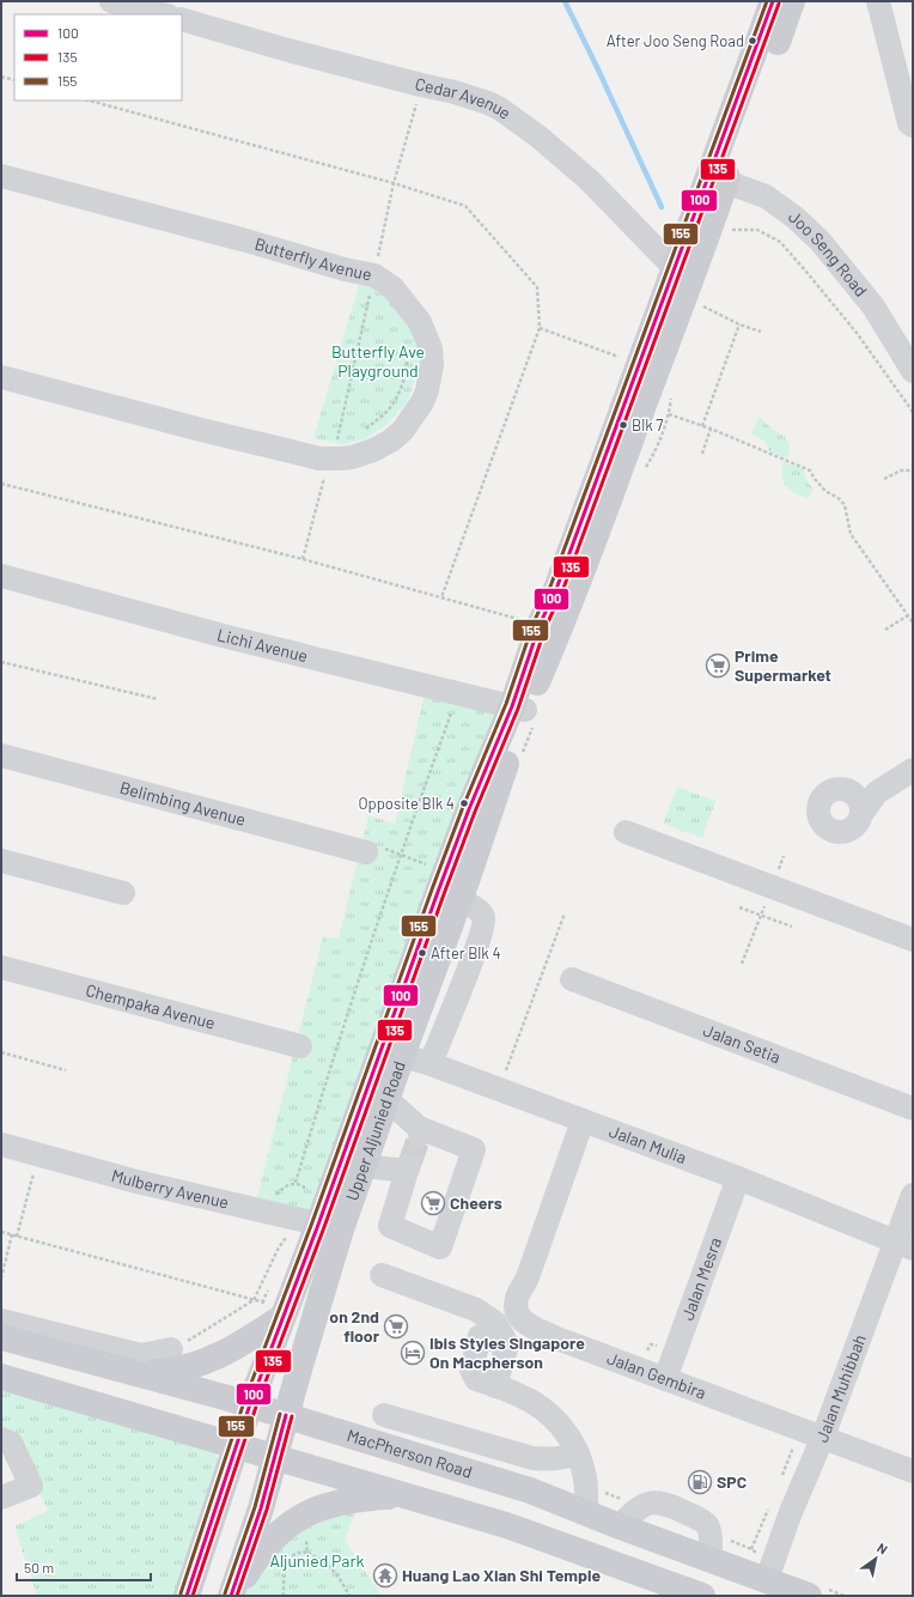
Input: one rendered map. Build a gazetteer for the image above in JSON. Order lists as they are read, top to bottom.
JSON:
{
  "streets": {
    "main road": ["Upper Aljunied Road", "MacPherson Road"],
    "street": [
      "Cedar Avenue",
      "Joo Seng Road",
      "Butterfly Avenue",
      "Lichi Avenue",
      "Belimbing Avenue",
      "Chempaka Avenue",
      "Jalan Setia",
      "Jalan Mulia",
      "Mulberry Avenue",
      "Jalan Mesra",
      "Jalan Gembira",
      "Jalan Muhibbah"
    ]
  },
  "crossings": [
    ["Cedar Avenue", "Upper Aljunied Road"],
    ["Joo Seng Road", "Upper Aljunied Road"],
    ["Lichi Avenue", "Upper Aljunied Road"],
    ["Upper Aljunied Road", "Jalan Mulia"],
    ["Upper Aljunied Road", "Mulberry Avenue"],
    ["Upper Aljunied Road", "MacPherson Road"],
    ["Jalan Mulia", "Jalan Mesra"],
    ["Jalan Mulia", "Jalan Gembira"],
    ["Jalan Mulia", "Jalan Muhibbah"],
    ["Jalan Mesra", "Jalan Gembira"],
    ["Jalan Gembira", "Jalan Muhibbah"],
    ["Jalan Muhibbah", "MacPherson Road"]
  ],
  "parks": ["Butterfly Ave Playground", "Aljunied Park"],
  "places": {
    "other": [
      "After Joo Seng Road",
      "Blk 7",
      "Opposite Blk 4",
      "After Blk 4"
    ],
    "supermarket": ["Prime Supermarket", "Cheers", "on 2nd floor"],
    "hotel": ["Ibis Styles Singapore On Macpherson"],
    "fuel station": ["SPC"],
    "temple": ["Huang Lao Xian Shi Temple"]
  },
  "lines": ["transit line 100", "transit line 155", "transit line 135"],
  "legend": ["100", "135", "155"],
  "scale_bar": "50 m",
  "north": "top right"
}
